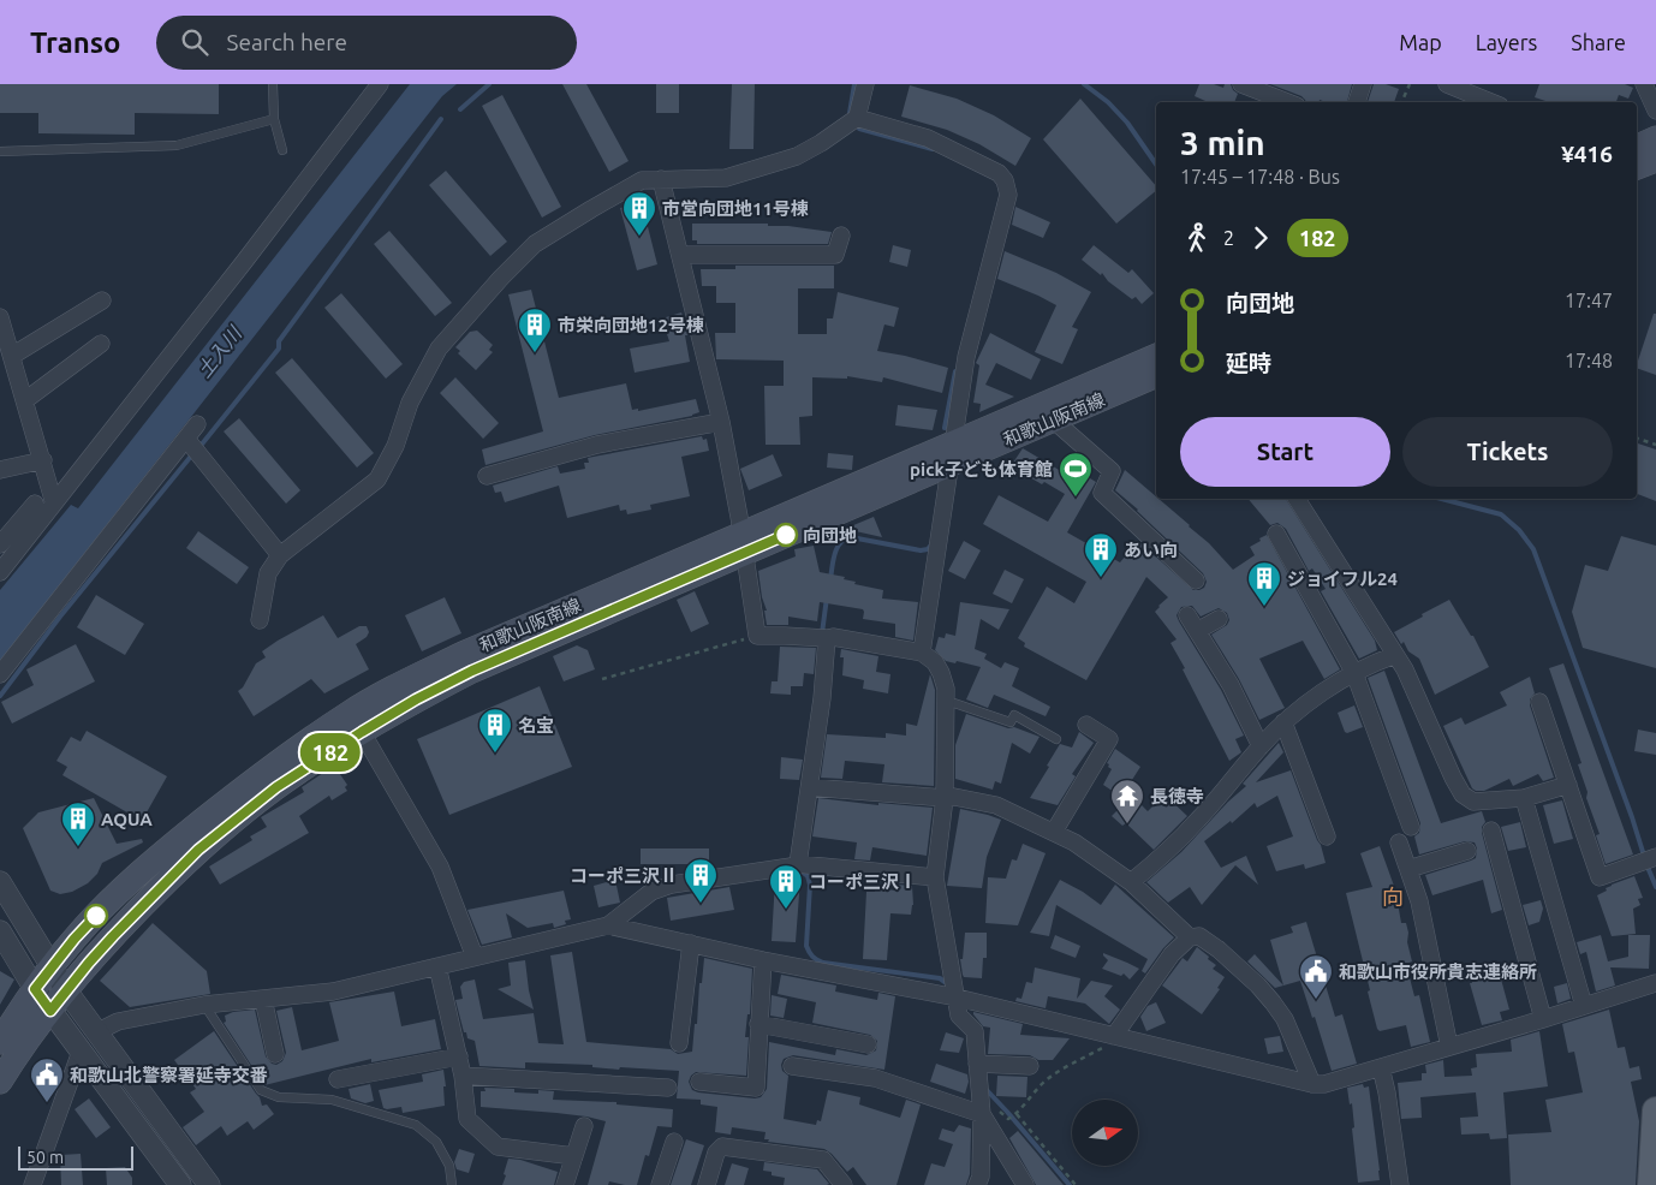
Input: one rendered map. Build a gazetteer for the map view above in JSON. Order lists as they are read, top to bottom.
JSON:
{
  "streets": {
    "main road": ["和歌山阪南線"]
  },
  "districts": ["向"],
  "water": ["土入川"],
  "places": {
    "building": [
      "市営向団地11号棟",
      "市栄向団地12号棟",
      "あい向",
      "ジョイフル24",
      "名宝",
      "AQUA",
      "コーポ三沢Ⅱ",
      "コーポ三沢Ⅰ"
    ],
    "sports": ["pick子ども体育館"],
    "other": ["向団地"],
    "temple": ["長徳寺"],
    "public building": ["和歌山市役所貴志連絡所", "和歌山北警察署延寺交番"]
  },
  "lines": ["bus line 182"],
  "scale_bar": "50 m",
  "north": "right",
  "page": {
    "header": "Transo",
    "search": "Search here",
    "nav": ["Map", "Layers", "Share"],
    "on_map": "182",
    "heading": ["3 min", "17:45 – 17:48 · Bus", "¥416"],
    "legs": ["2", "182"],
    "list": [
      {
        "name": "向団地",
        "value": "17:47"
      },
      {
        "name": "延時",
        "value": "17:48"
      }
    ],
    "buttons": ["Start", "Tickets"],
    "scale": "50 m"
  }
}
